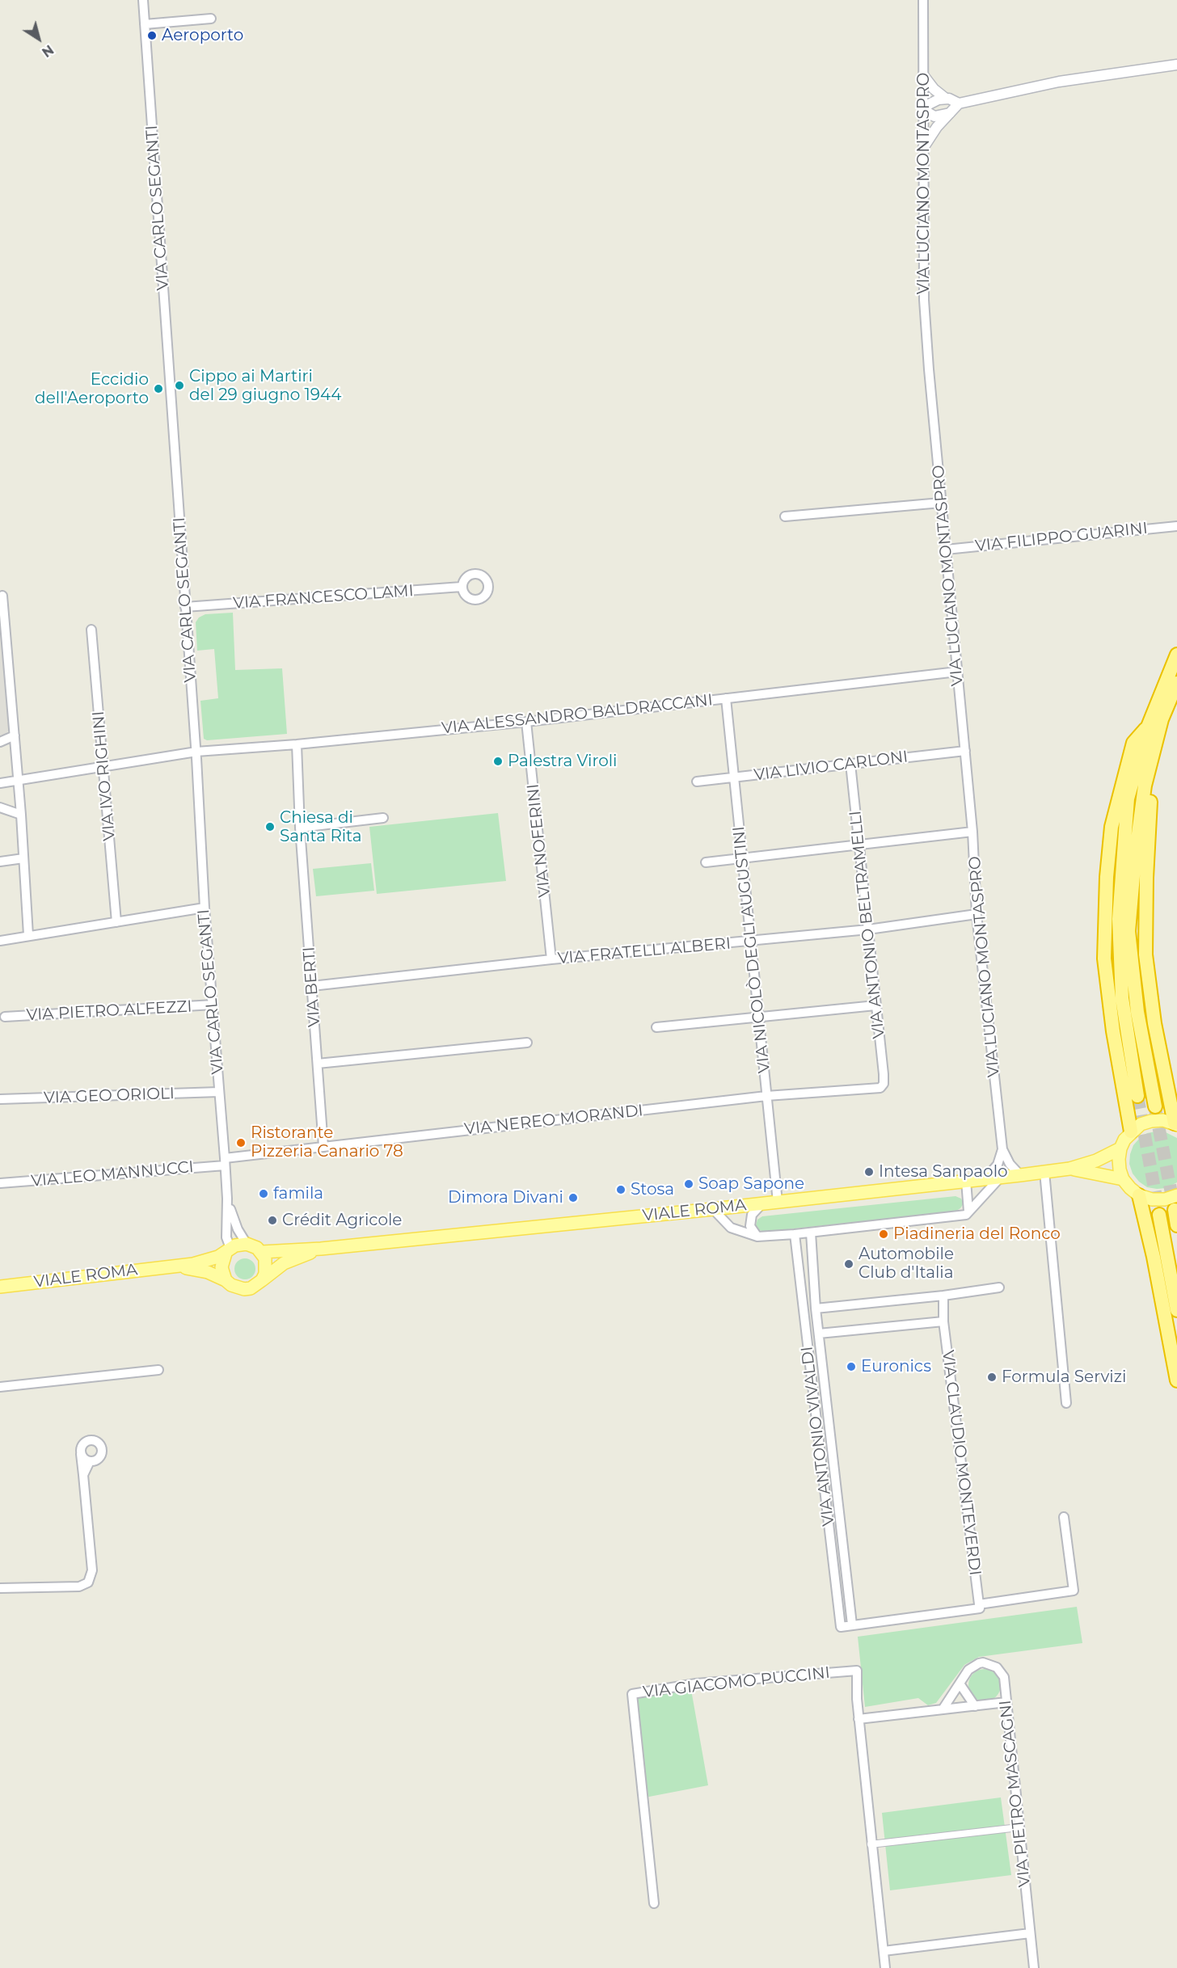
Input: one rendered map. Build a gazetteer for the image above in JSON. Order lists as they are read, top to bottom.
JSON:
{
  "streets": {
    "main road": ["VIALE ROMA"],
    "street": [
      "VIA LUCIANO MONTASPRO",
      "VIA CARLO SEGANTI",
      "VIA FILIPPO GUARINI",
      "VIA FRANCESCO LAMI",
      "VIA ALESSANDRO BALDRACCANI",
      "VIA LIVIO CARLONI",
      "VIA IVO RIGHINI",
      "VIA NOFERINI",
      "VIA ANTONIO BELTRAMELLI",
      "VIA NICOLÒ DEGLI AUGUSTINI",
      "VIA FRATELLI ALBERI",
      "VIA BERTI",
      "VIA PIETRO ALFEZZI",
      "VIA GEO ORIOLI",
      "VIA NEREO MORANDI",
      "VIA LEO MANNUCCI",
      "VIA ANTONIO VIVALDI",
      "VIA CLAUDIO MONTEVERDI",
      "VIA GIACOMO PUCCINI",
      "VIA PIETRO MASCAGNI"
    ]
  },
  "crossings": [
    ["VIA LUCIANO MONTASPRO", "VIA FILIPPO GUARINI"],
    ["VIA LUCIANO MONTASPRO", "VIA ALESSANDRO BALDRACCANI"],
    ["VIA LUCIANO MONTASPRO", "VIA LIVIO CARLONI"],
    ["VIA LUCIANO MONTASPRO", "VIA FRATELLI ALBERI"],
    ["VIA LUCIANO MONTASPRO", "VIALE ROMA"],
    ["VIA CARLO SEGANTI", "VIA FRANCESCO LAMI"],
    ["VIA CARLO SEGANTI", "VIA ALESSANDRO BALDRACCANI"],
    ["VIA CARLO SEGANTI", "VIA PIETRO ALFEZZI"],
    ["VIA CARLO SEGANTI", "VIA GEO ORIOLI"],
    ["VIA CARLO SEGANTI", "VIA NEREO MORANDI"],
    ["VIA CARLO SEGANTI", "VIA LEO MANNUCCI"],
    ["VIA CARLO SEGANTI", "VIALE ROMA"],
    ["VIA ALESSANDRO BALDRACCANI", "VIA IVO RIGHINI"],
    ["VIA ALESSANDRO BALDRACCANI", "VIA NOFERINI"],
    ["VIA ALESSANDRO BALDRACCANI", "VIA NICOLÒ DEGLI AUGUSTINI"],
    ["VIA ALESSANDRO BALDRACCANI", "VIA BERTI"],
    ["VIA LIVIO CARLONI", "VIA ANTONIO BELTRAMELLI"],
    ["VIA LIVIO CARLONI", "VIA NICOLÒ DEGLI AUGUSTINI"],
    ["VIA NOFERINI", "VIA FRATELLI ALBERI"],
    ["VIA ANTONIO BELTRAMELLI", "VIA FRATELLI ALBERI"],
    ["VIA ANTONIO BELTRAMELLI", "VIA NEREO MORANDI"],
    ["VIA NICOLÒ DEGLI AUGUSTINI", "VIA FRATELLI ALBERI"],
    ["VIA NICOLÒ DEGLI AUGUSTINI", "VIA NEREO MORANDI"],
    ["VIA NICOLÒ DEGLI AUGUSTINI", "VIALE ROMA"],
    ["VIA FRATELLI ALBERI", "VIA BERTI"],
    ["VIA BERTI", "VIA NEREO MORANDI"],
    ["VIA NEREO MORANDI", "VIA LEO MANNUCCI"]
  ],
  "places": [
    "Aeroporto",
    "Cippo ai Martiri del 29 giugno 1944",
    "Eccidio dell'Aeroporto",
    "Palestra Viroli",
    "Chiesa di Santa Rita",
    "Ristorante Pizzeria Canario 78",
    "Intesa Sanpaolo",
    "Soap Sapone",
    "Stosa",
    "famila",
    "Dimora Divani",
    "Crédit Agricole",
    "Piadineria del Ronco",
    "Automobile Club d'Italia",
    "Euronics",
    "Formula Servizi"
  ],
  "north": "bottom right"
}
